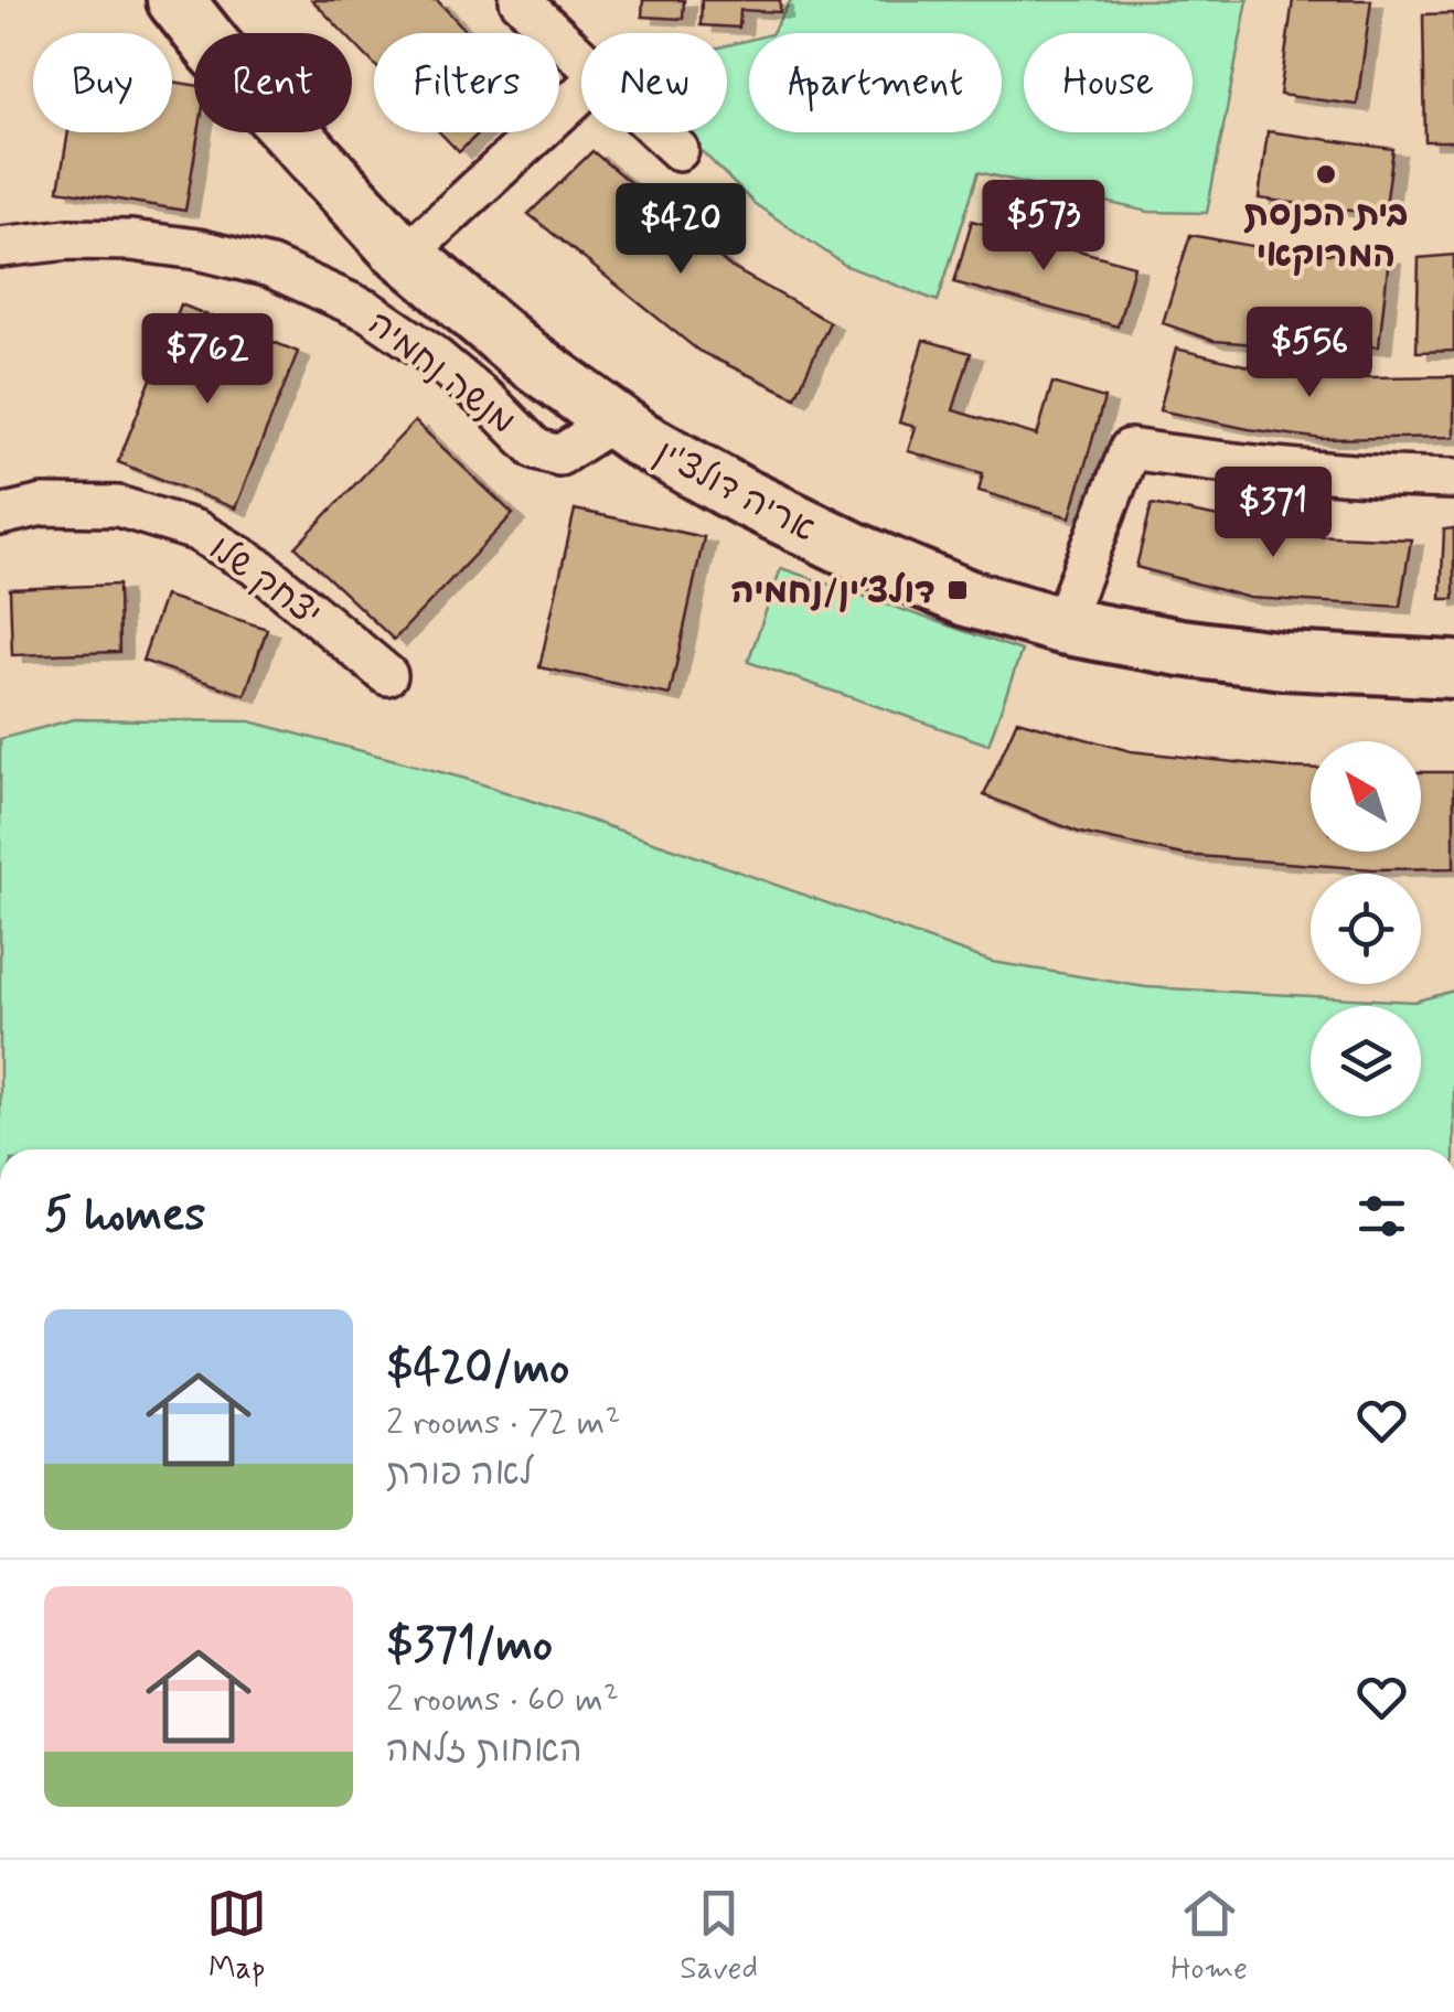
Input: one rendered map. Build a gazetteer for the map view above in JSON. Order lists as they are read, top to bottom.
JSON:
{
  "streets": {
    "street": ["מנשה נחמיה", "אריה דולצ'ין", "יצחק שלו"]
  },
  "crossings": [
    ["מנשה נחמיה", "אריה דולצ'ין"]
  ],
  "places": {
    "other": ["בית הכנסת המרוקאי"],
    "transit": ["דולצ׳ין/נחמיה"]
  },
  "north": "top left",
  "page": {
    "chip": [
      "Buy",
      "Rent",
      "Filters",
      "New",
      "Apartment",
      "House"
    ],
    "price": [
      "$573",
      "$420",
      "$556",
      "$762",
      "$371"
    ],
    "heading": "5 homes",
    "list": [
      {
        "name": "$420/mo",
        "note": "2 rooms · 72 m² · לאה פורת"
      },
      {
        "name": "$371/mo",
        "note": "2 rooms · 60 m² · האחות זלמה"
      }
    ],
    "tabs": ["Map", "Saved", "Home"]
  }
}
